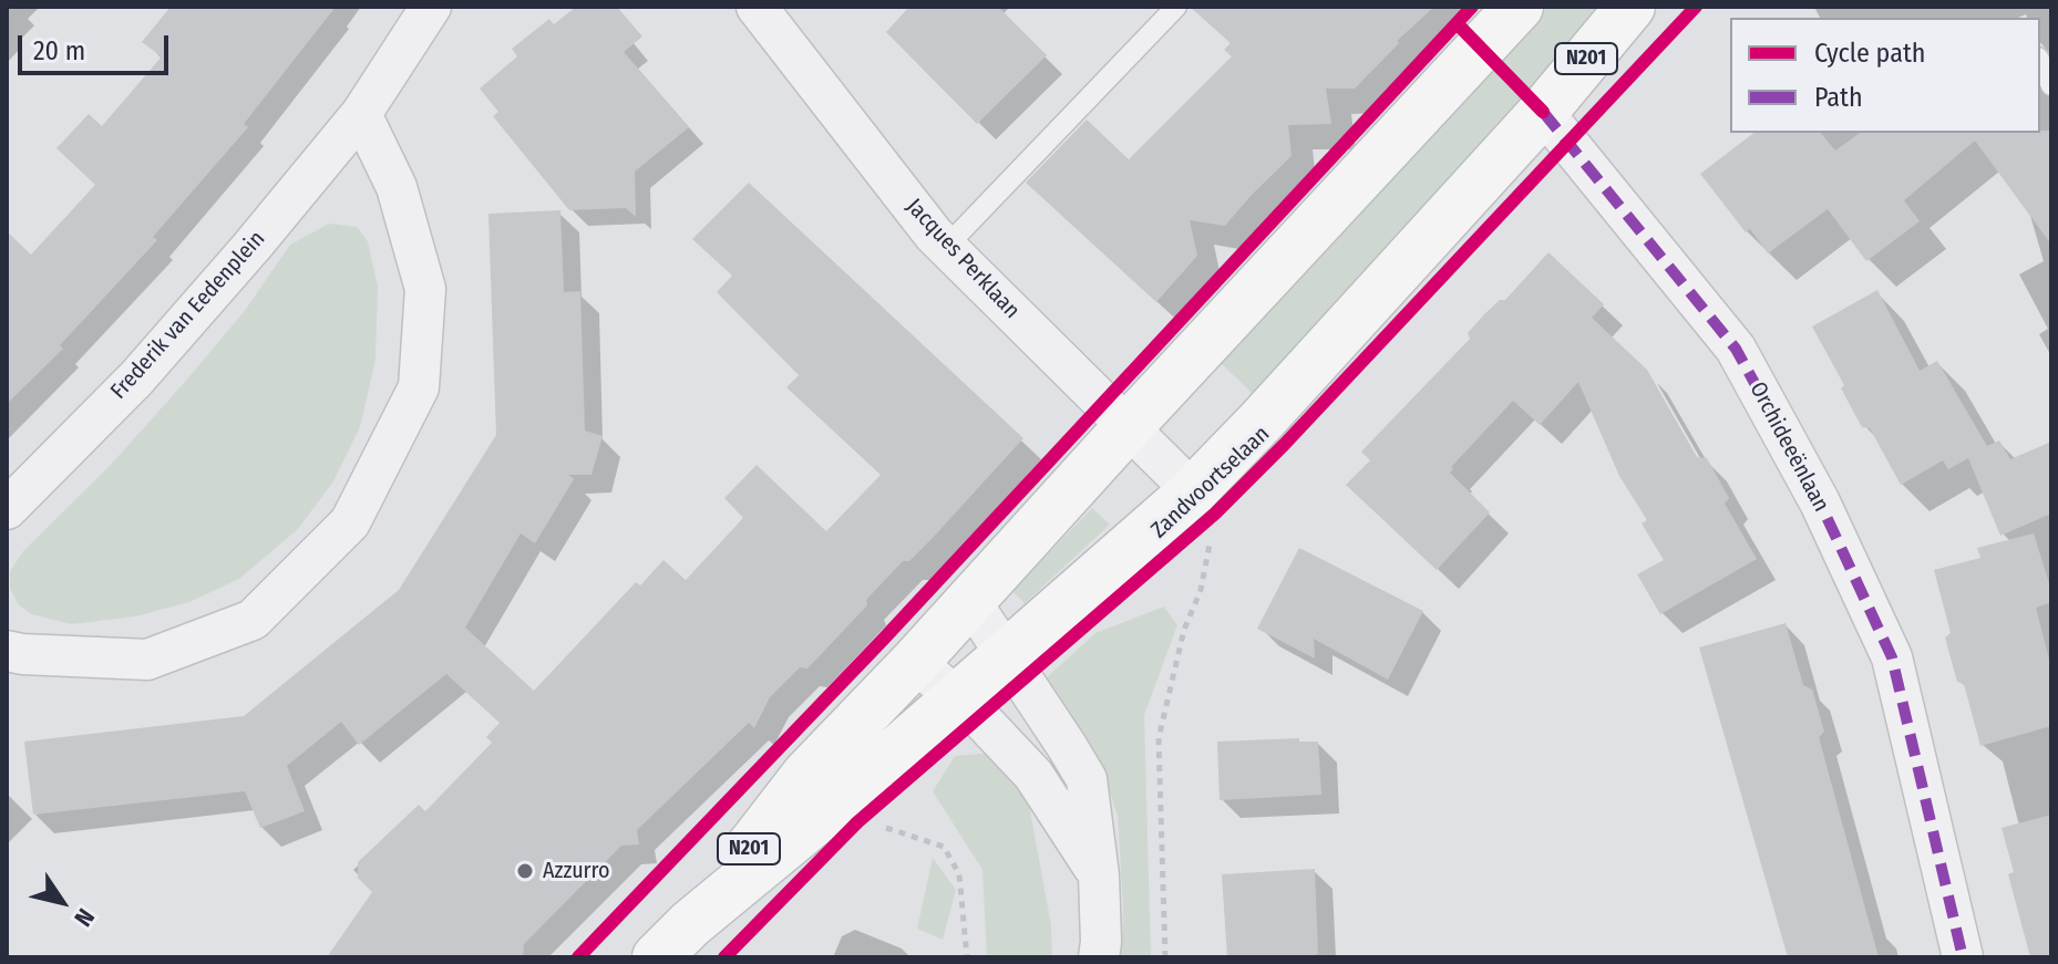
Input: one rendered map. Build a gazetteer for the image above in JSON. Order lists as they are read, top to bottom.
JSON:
{
  "streets": {
    "main road": ["N201", "Zandvoortselaan"],
    "street": ["Jacques Perklaan", "Frederik van Eedenplein", "Orchideeënlaan"]
  },
  "crossings": [
    ["Jacques Perklaan", "Zandvoortselaan"],
    ["Orchideeënlaan", "Zandvoortselaan"]
  ],
  "places": ["Azzurro"],
  "legend": ["Cycle path", "Path"],
  "scale_bar": "20 m",
  "north": "bottom right"
}
